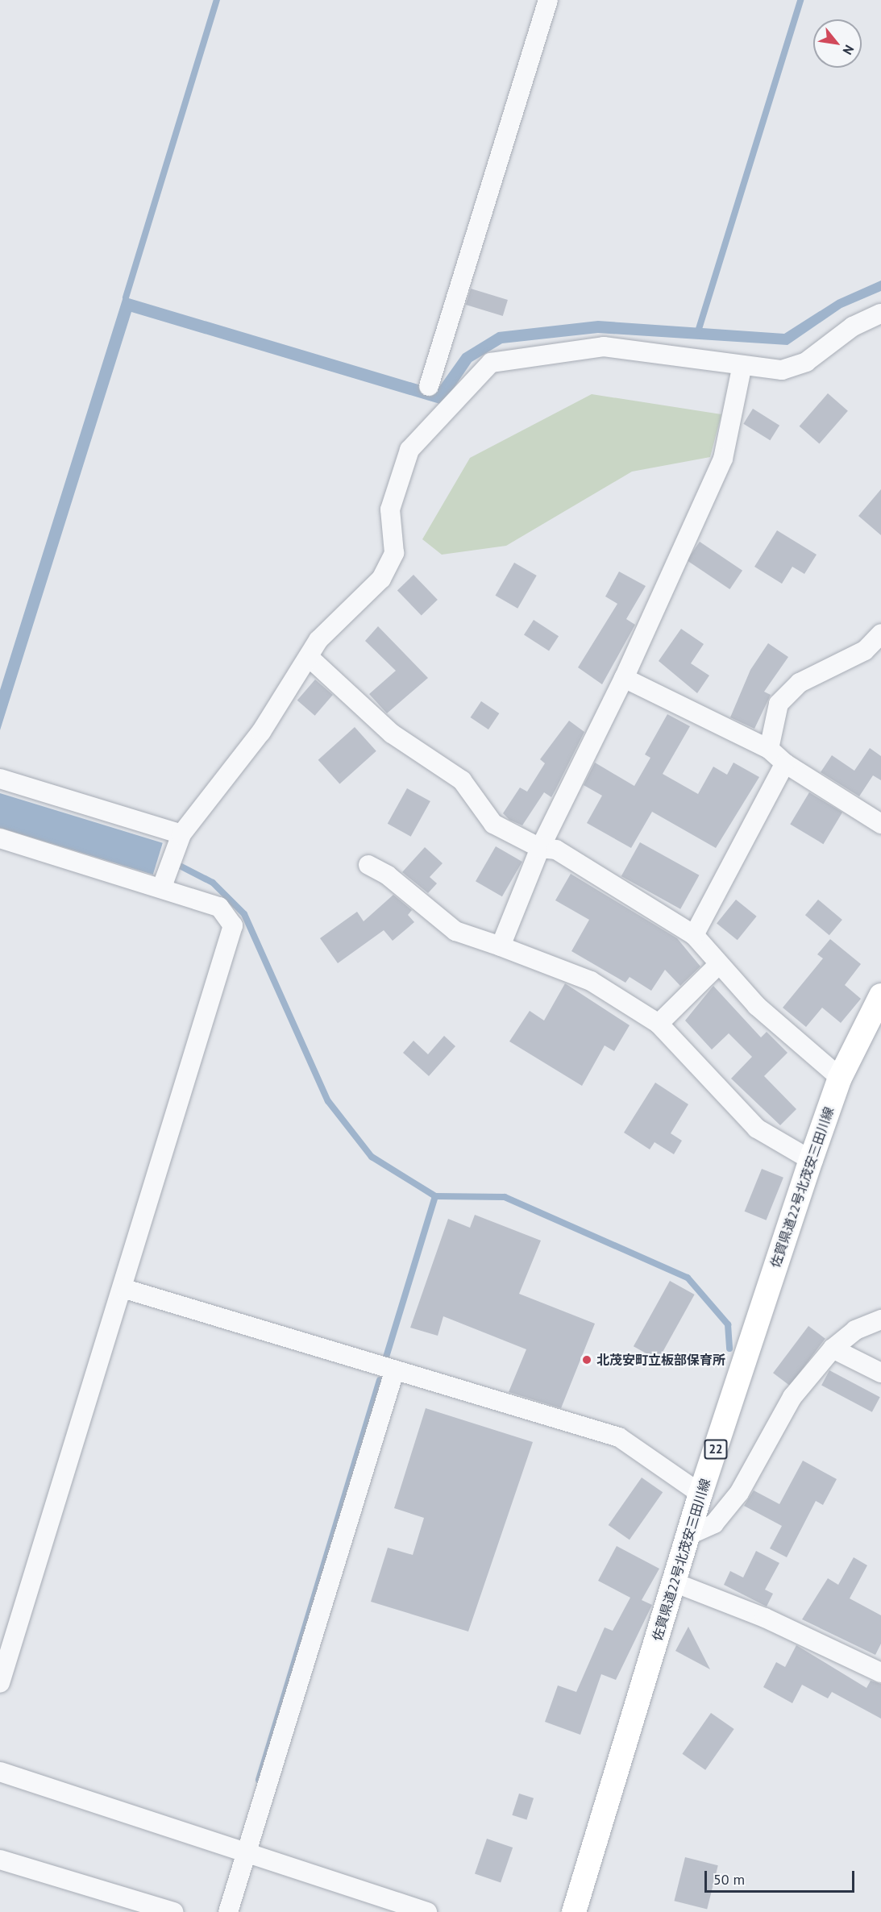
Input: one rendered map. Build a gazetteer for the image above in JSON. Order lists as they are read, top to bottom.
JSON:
{
  "streets": {
    "main road": ["佐賀県道22号北茂安三田川線", "22"]
  },
  "places": ["北茂安町立板部保育所"],
  "scale_bar": "50 m",
  "north": "bottom right"
}
